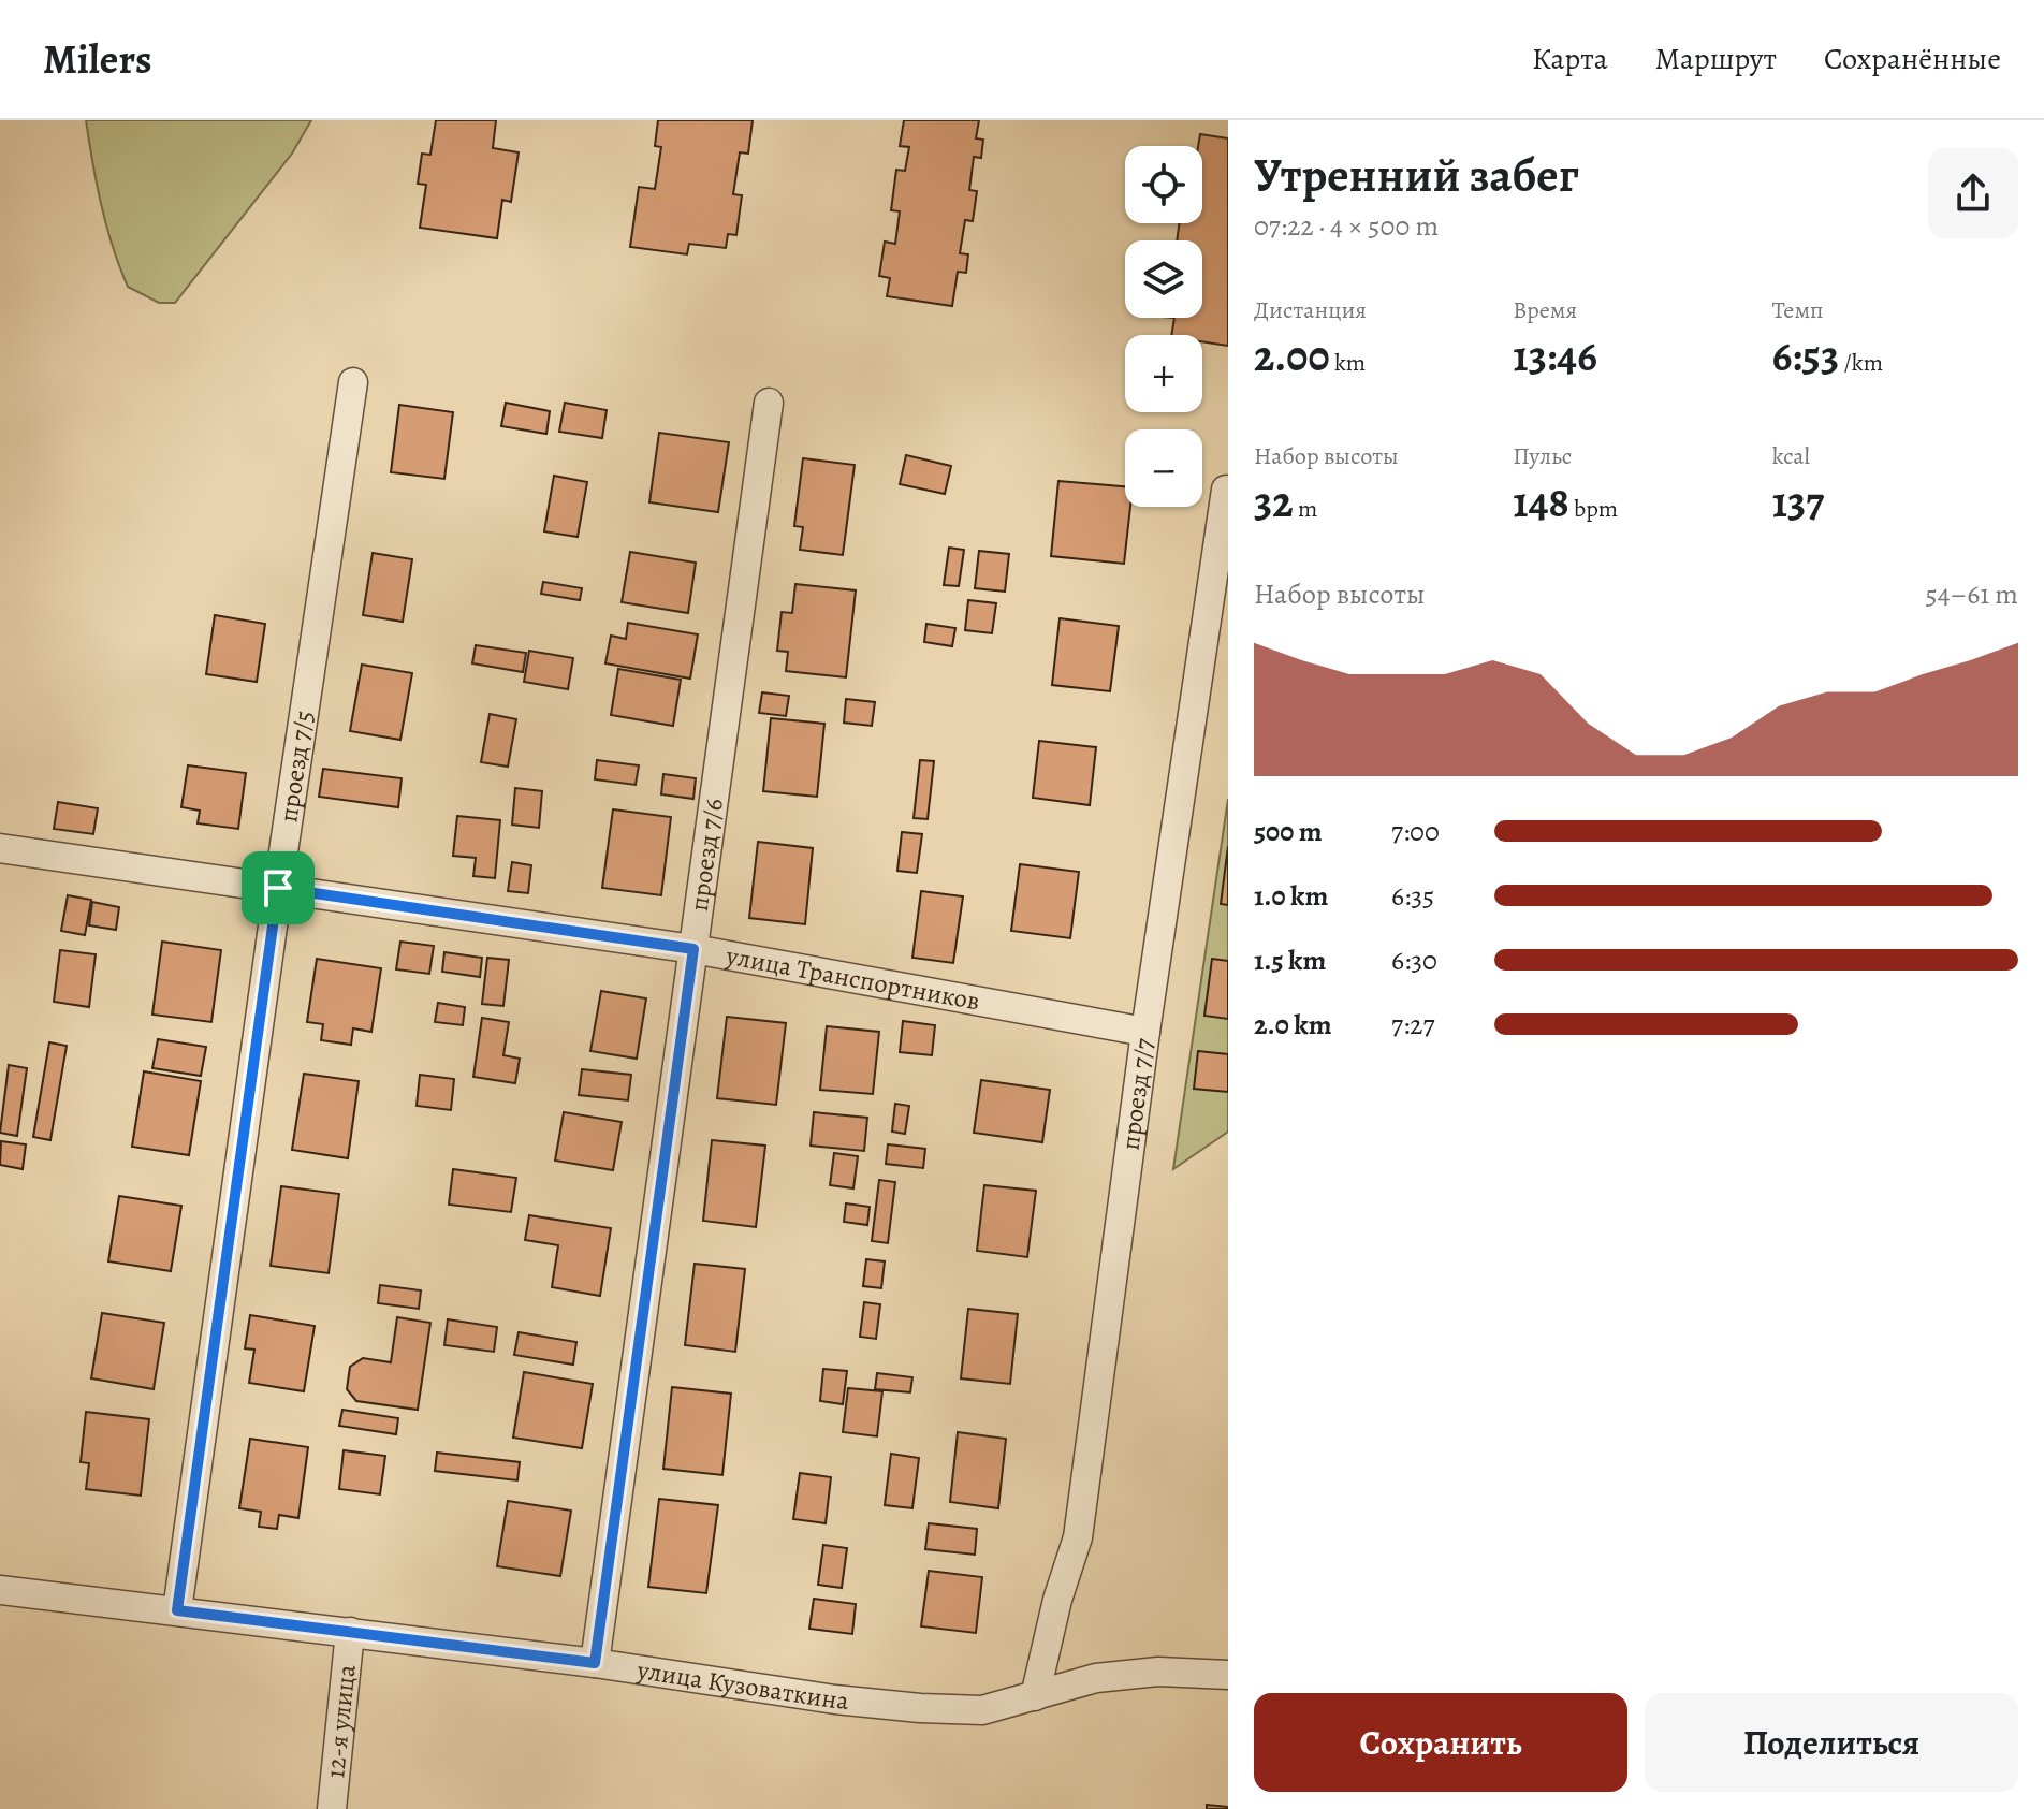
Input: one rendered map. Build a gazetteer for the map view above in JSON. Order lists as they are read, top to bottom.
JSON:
{
  "streets": {
    "street": [
      "проезд 7/5",
      "проезд 7/6",
      "улица Транспортников",
      "проезд 7/7",
      "улица Кузоваткина",
      "12-я улица"
    ]
  },
  "crossings": [
    ["проезд 7/5", "улица Транспортников"],
    ["проезд 7/5", "улица Кузоваткина"],
    ["проезд 7/6", "улица Транспортников"],
    ["проезд 7/6", "улица Кузоваткина"],
    ["улица Транспортников", "проезд 7/7"],
    ["проезд 7/7", "улица Кузоваткина"],
    ["улица Кузоваткина", "12-я улица"]
  ],
  "page": {
    "header": "Milers",
    "nav": ["Карта", "Маршрут", "Сохранённые"],
    "heading": ["Утренний забег", "07:22 · 4 × 500 m"],
    "map_buttons": ["+", "−"],
    "stats": [
      ["Дистанция", "2.00 km"],
      ["Время", "13:46"],
      ["Темп", "6:53 /km"],
      ["Набор высоты", "32 m"],
      ["Пульс", "148 bpm"],
      ["kcal", "137"]
    ],
    "chart": ["Набор высоты", "54–61 m"],
    "list": [
      {
        "name": "500 m",
        "note": "7:00"
      },
      {
        "name": "1.0 km",
        "note": "6:35"
      },
      {
        "name": "1.5 km",
        "note": "6:30"
      },
      {
        "name": "2.0 km",
        "note": "7:27"
      }
    ],
    "buttons": ["Сохранить", "Поделиться"]
  }
}
